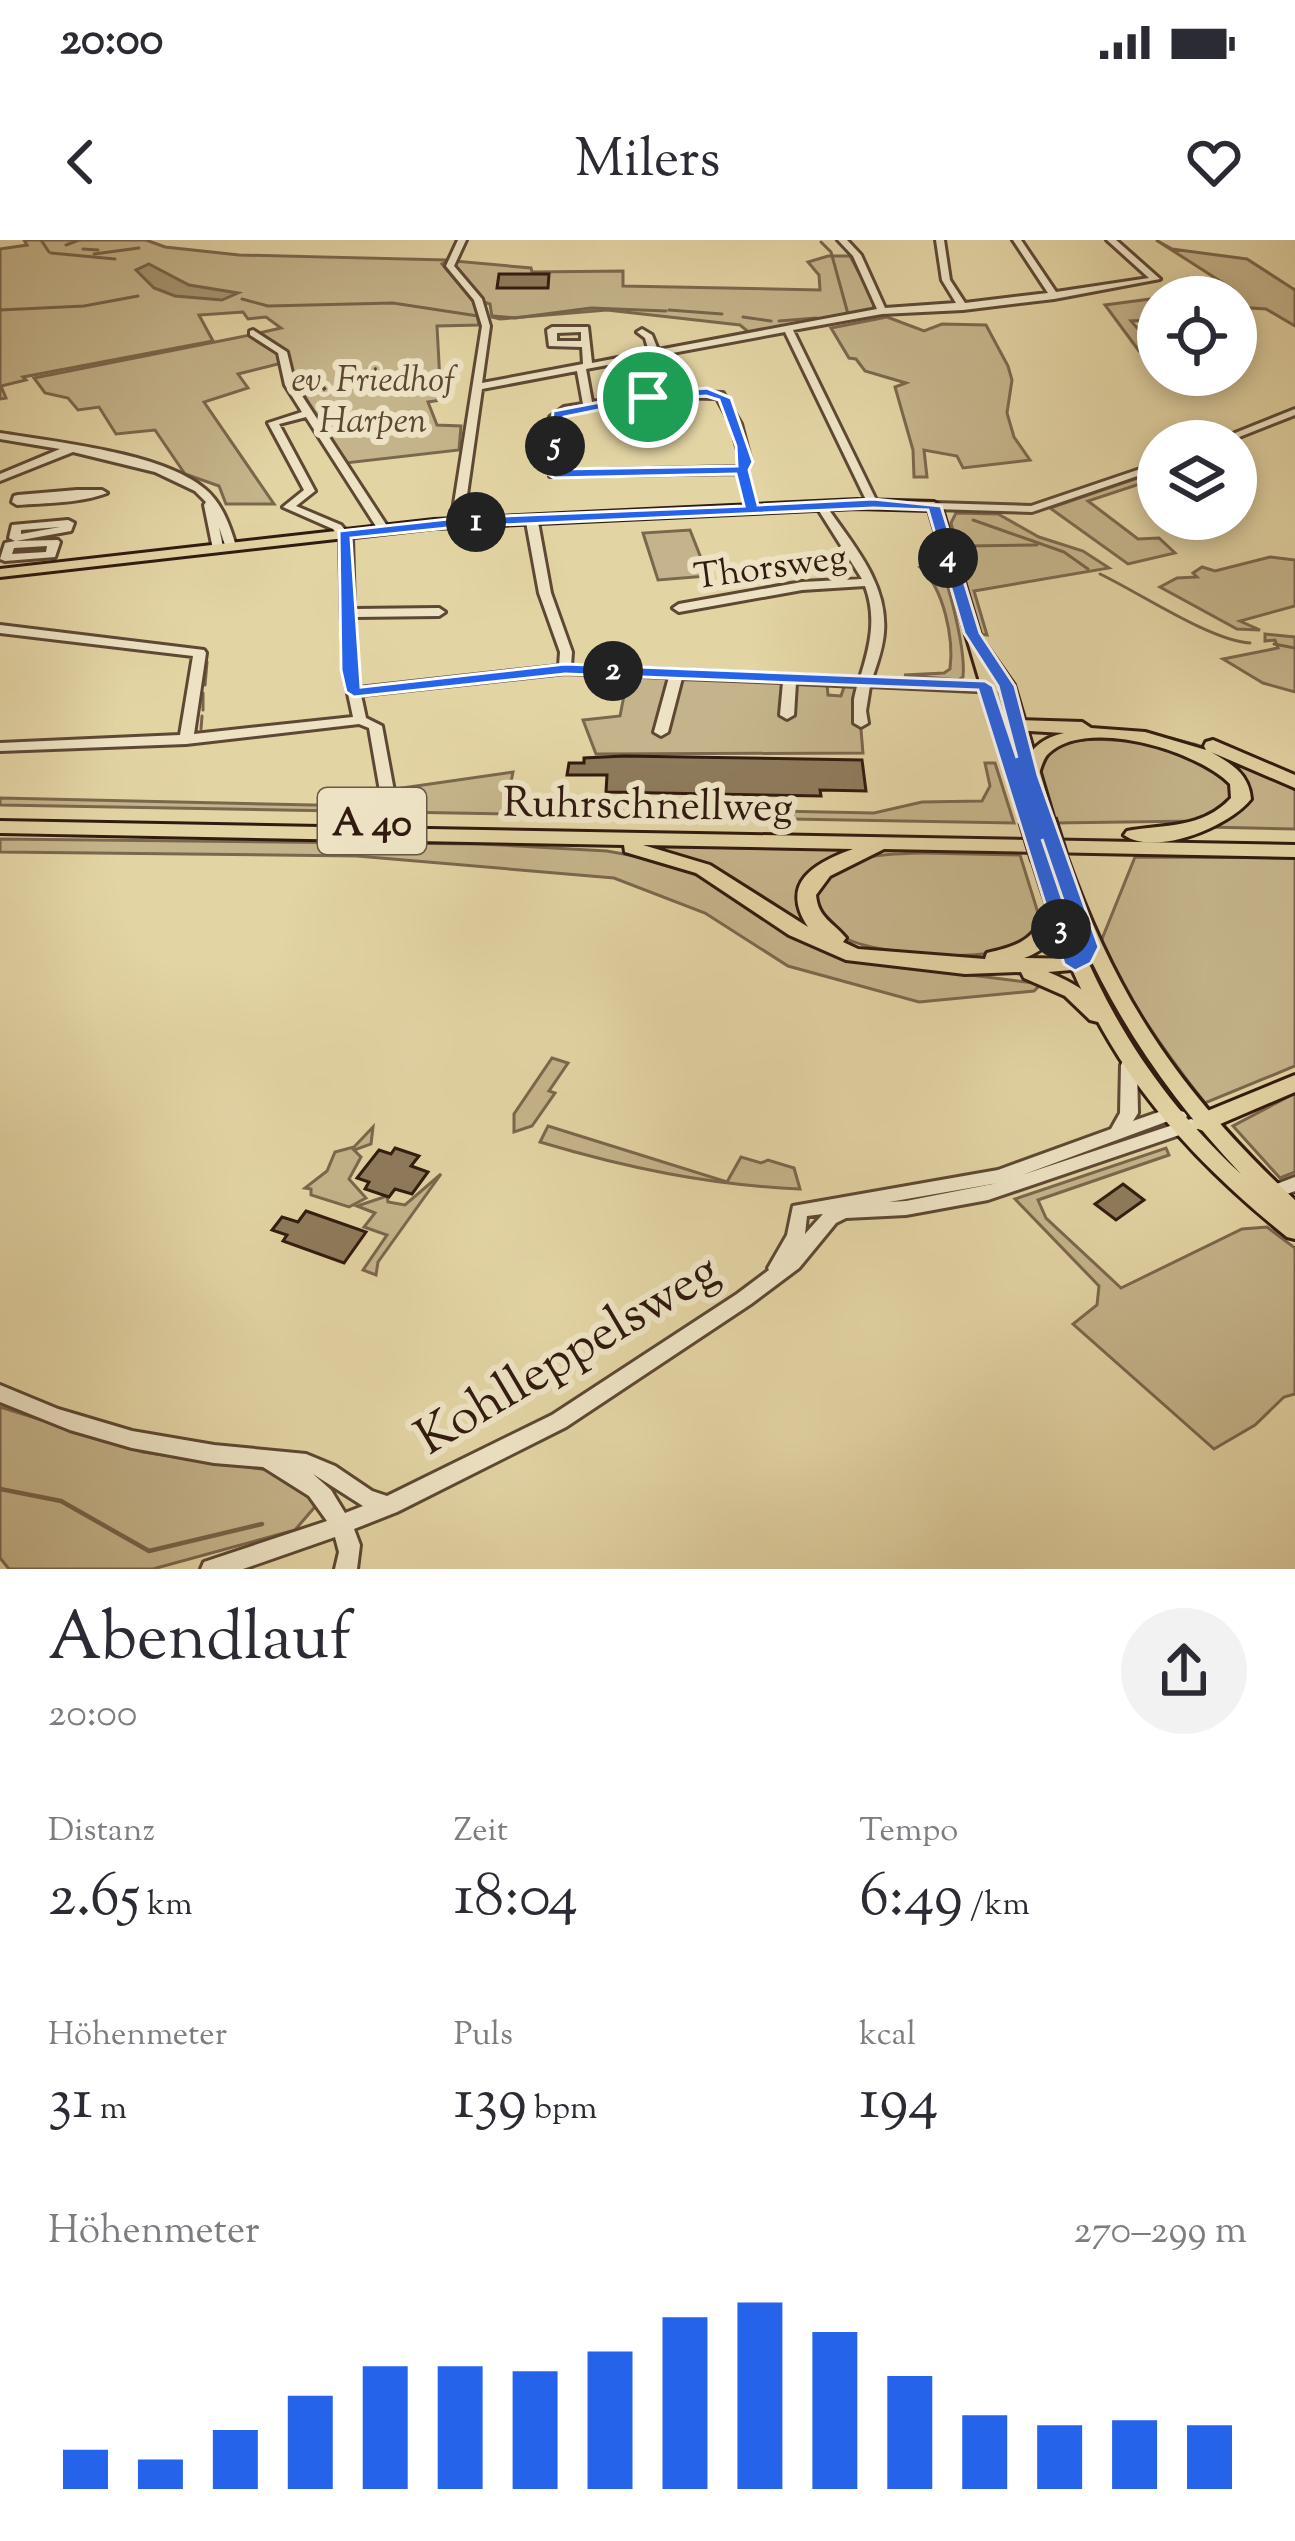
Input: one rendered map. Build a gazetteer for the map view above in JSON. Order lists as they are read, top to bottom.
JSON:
{
  "streets": {
    "highway": ["Ruhrschnellweg", "A 40"],
    "street": ["Thorsweg", "Kohlleppelsweg"]
  },
  "parks": ["ev. Friedhof Harpen"],
  "page": {
    "status": "20:00",
    "header": "Milers",
    "pins": [
      "5",
      "1",
      "4",
      "2",
      "3"
    ],
    "heading": ["Abendlauf", "20:00"],
    "stats": [
      ["Distanz", "2.65 km"],
      ["Zeit", "18:04"],
      ["Tempo", "6:49 /km"],
      ["Höhenmeter", "31 m"],
      ["Puls", "139 bpm"],
      ["kcal", "194"]
    ],
    "chart": ["Höhenmeter", "270–299 m"]
  }
}
